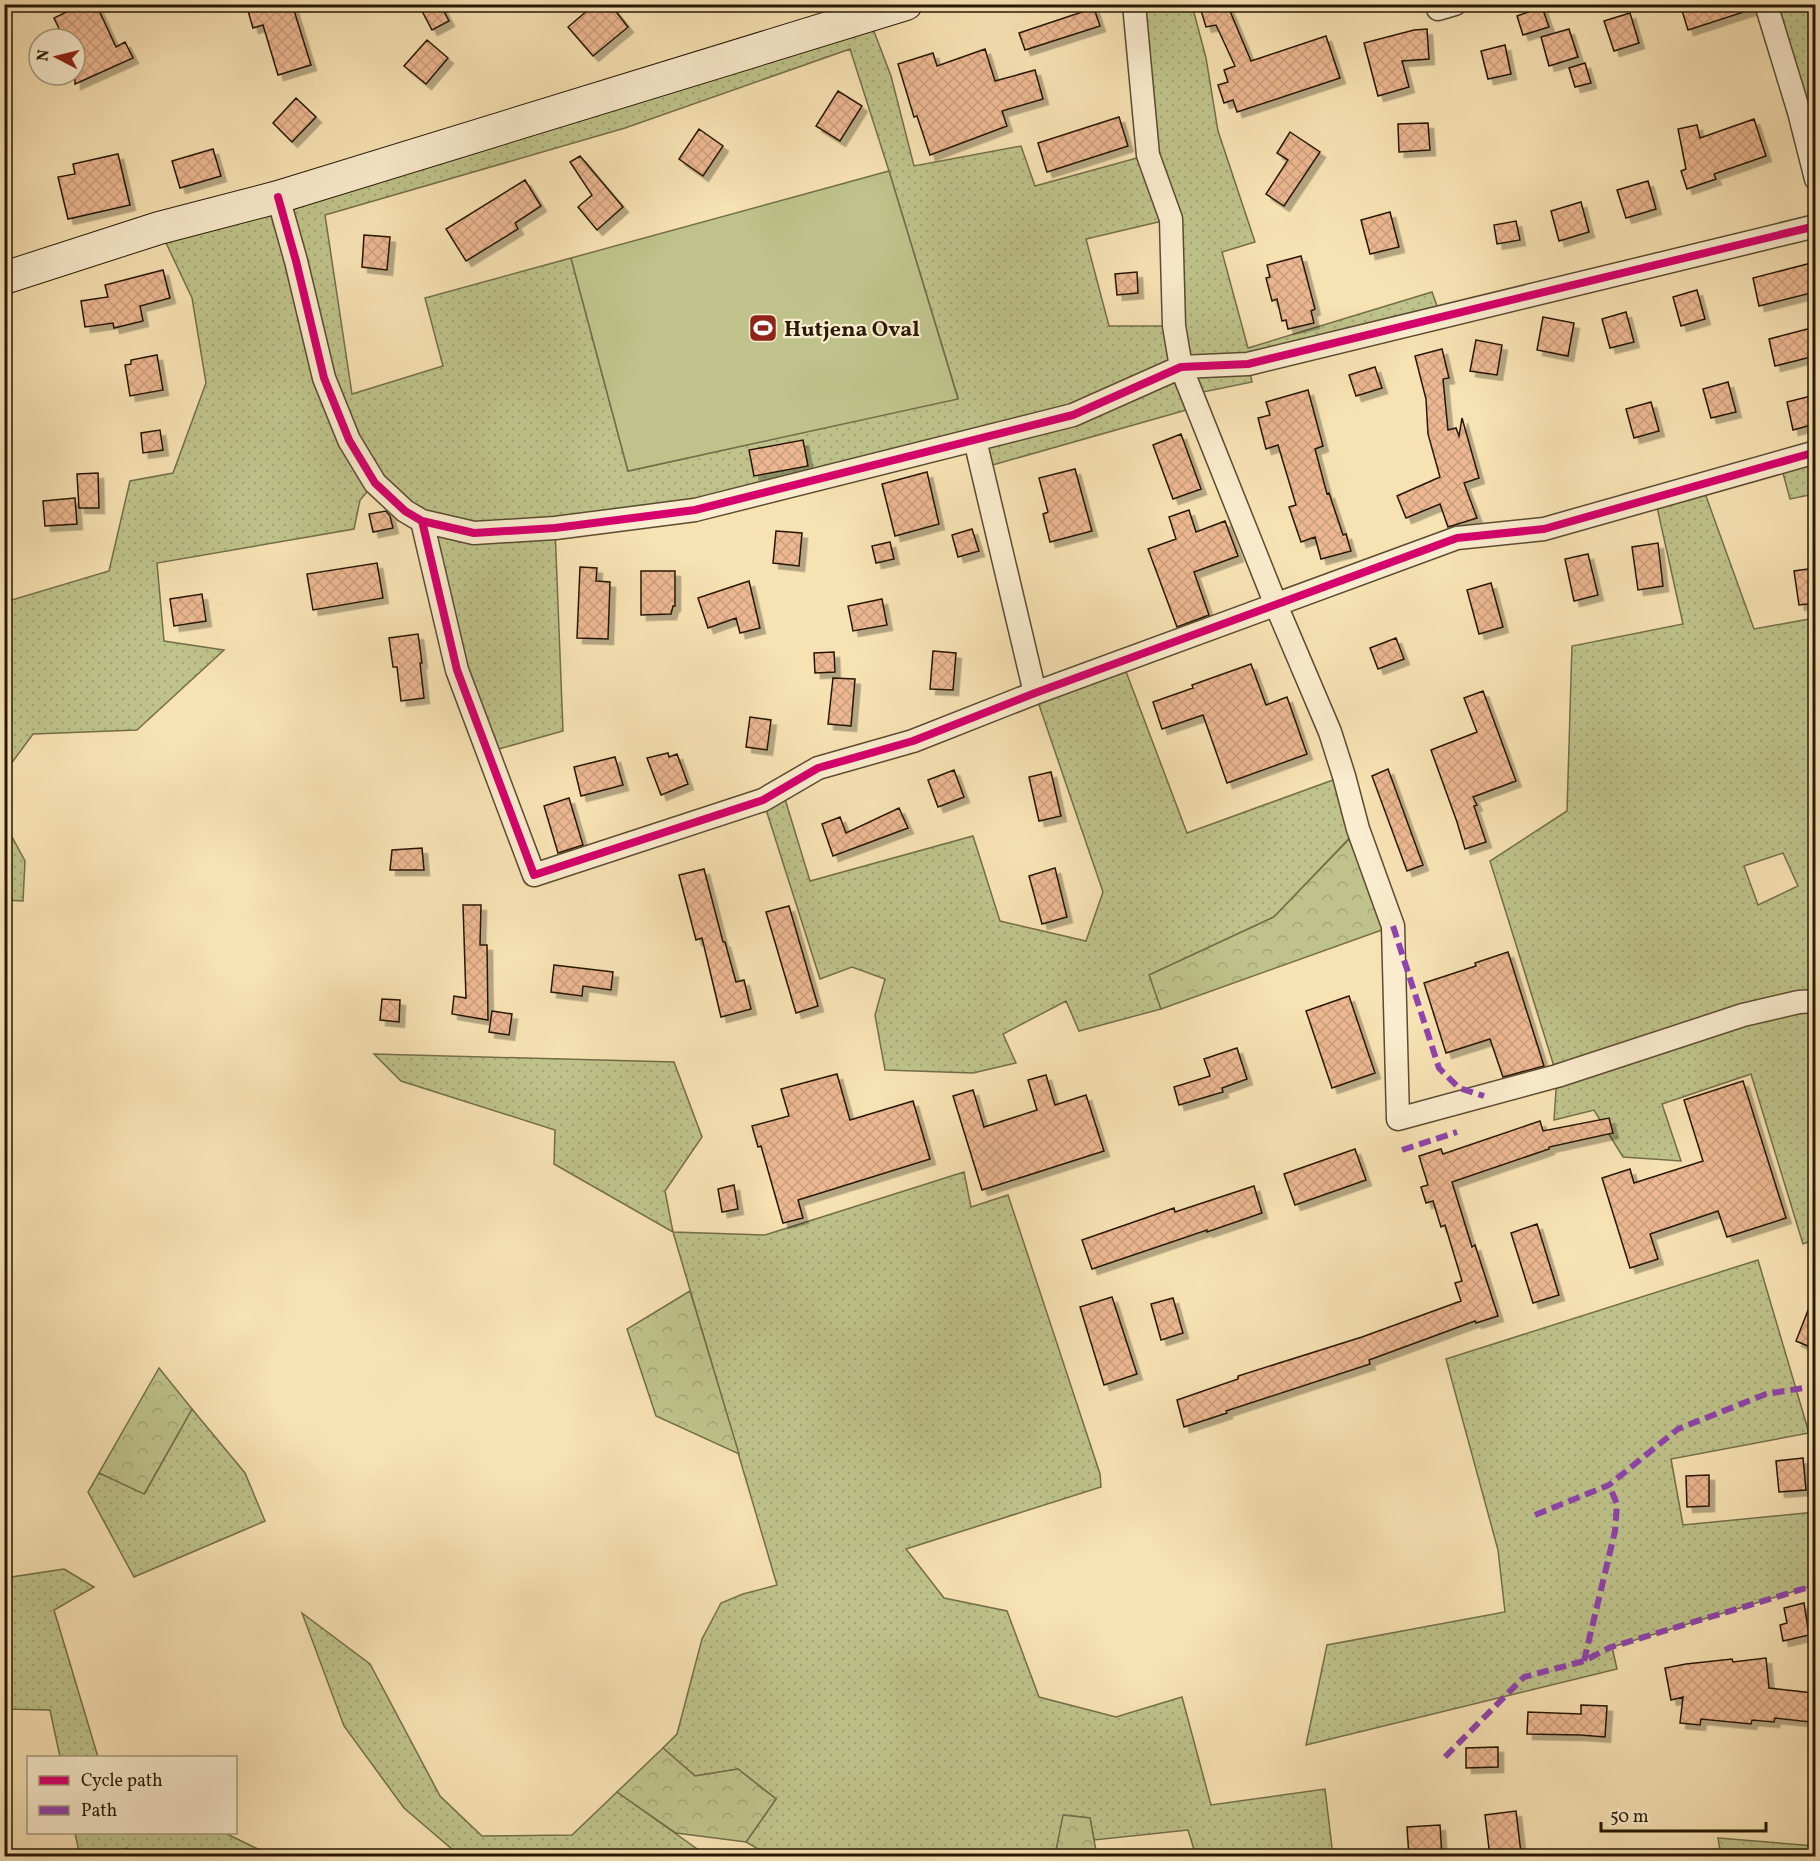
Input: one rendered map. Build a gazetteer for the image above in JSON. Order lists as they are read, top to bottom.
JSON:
{
  "places": {
    "sports": ["Hutjena Oval"]
  },
  "legend": ["Cycle path", "Path"],
  "scale_bar": "50 m",
  "north": "left"
}
